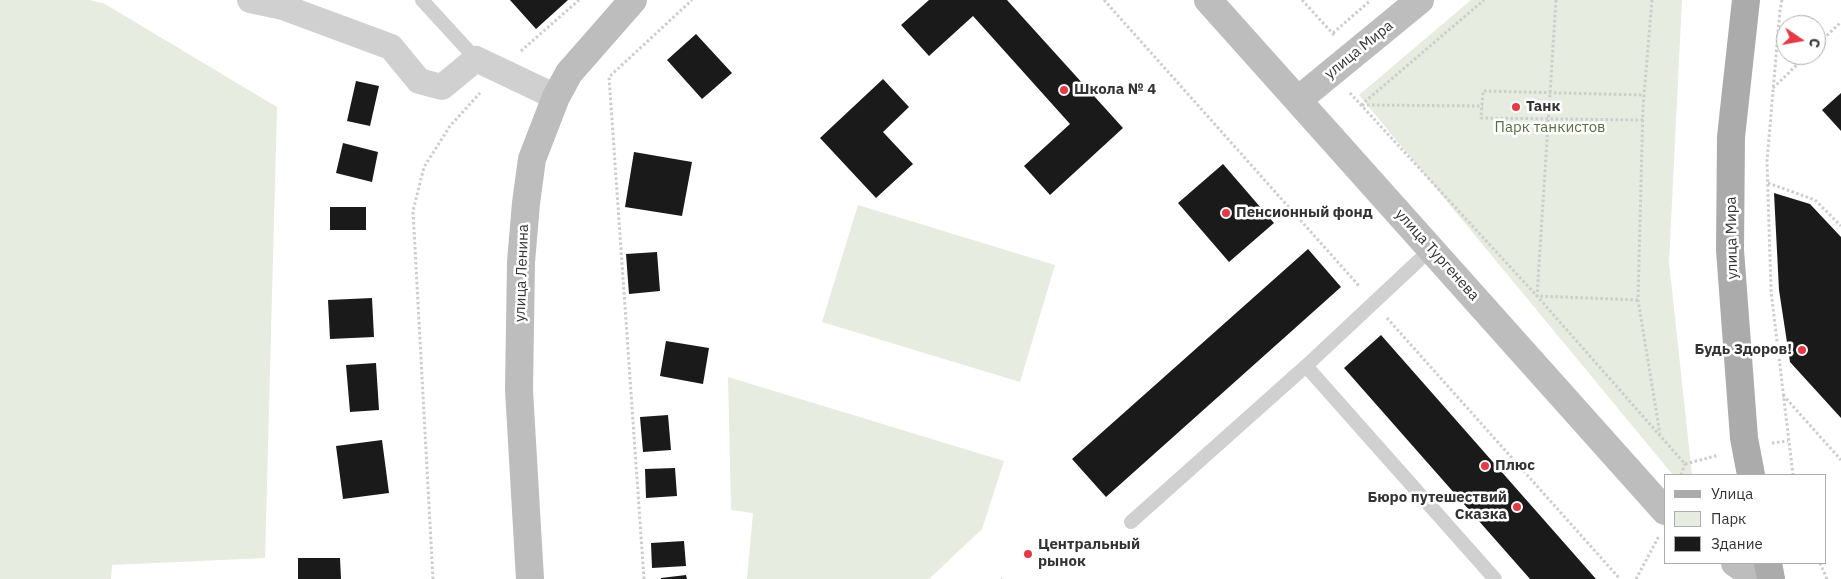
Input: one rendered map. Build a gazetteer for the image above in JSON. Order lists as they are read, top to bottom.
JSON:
{
  "streets": {
    "main road": ["улица Мира", "улица Тургенева", "улица Ленина"]
  },
  "crossings": [
    ["улица Мира", "улица Тургенева"]
  ],
  "parks": ["Парк танкистов"],
  "places": [
    "Школа № 4",
    "Танк",
    "Пенсионный фонд",
    "Будь Здоров!",
    "Плюс",
    "Бюро путешествий Сказка",
    "Центральный рынок"
  ],
  "legend": ["Улица", "Парк", "Здание"],
  "north": "right"
}
